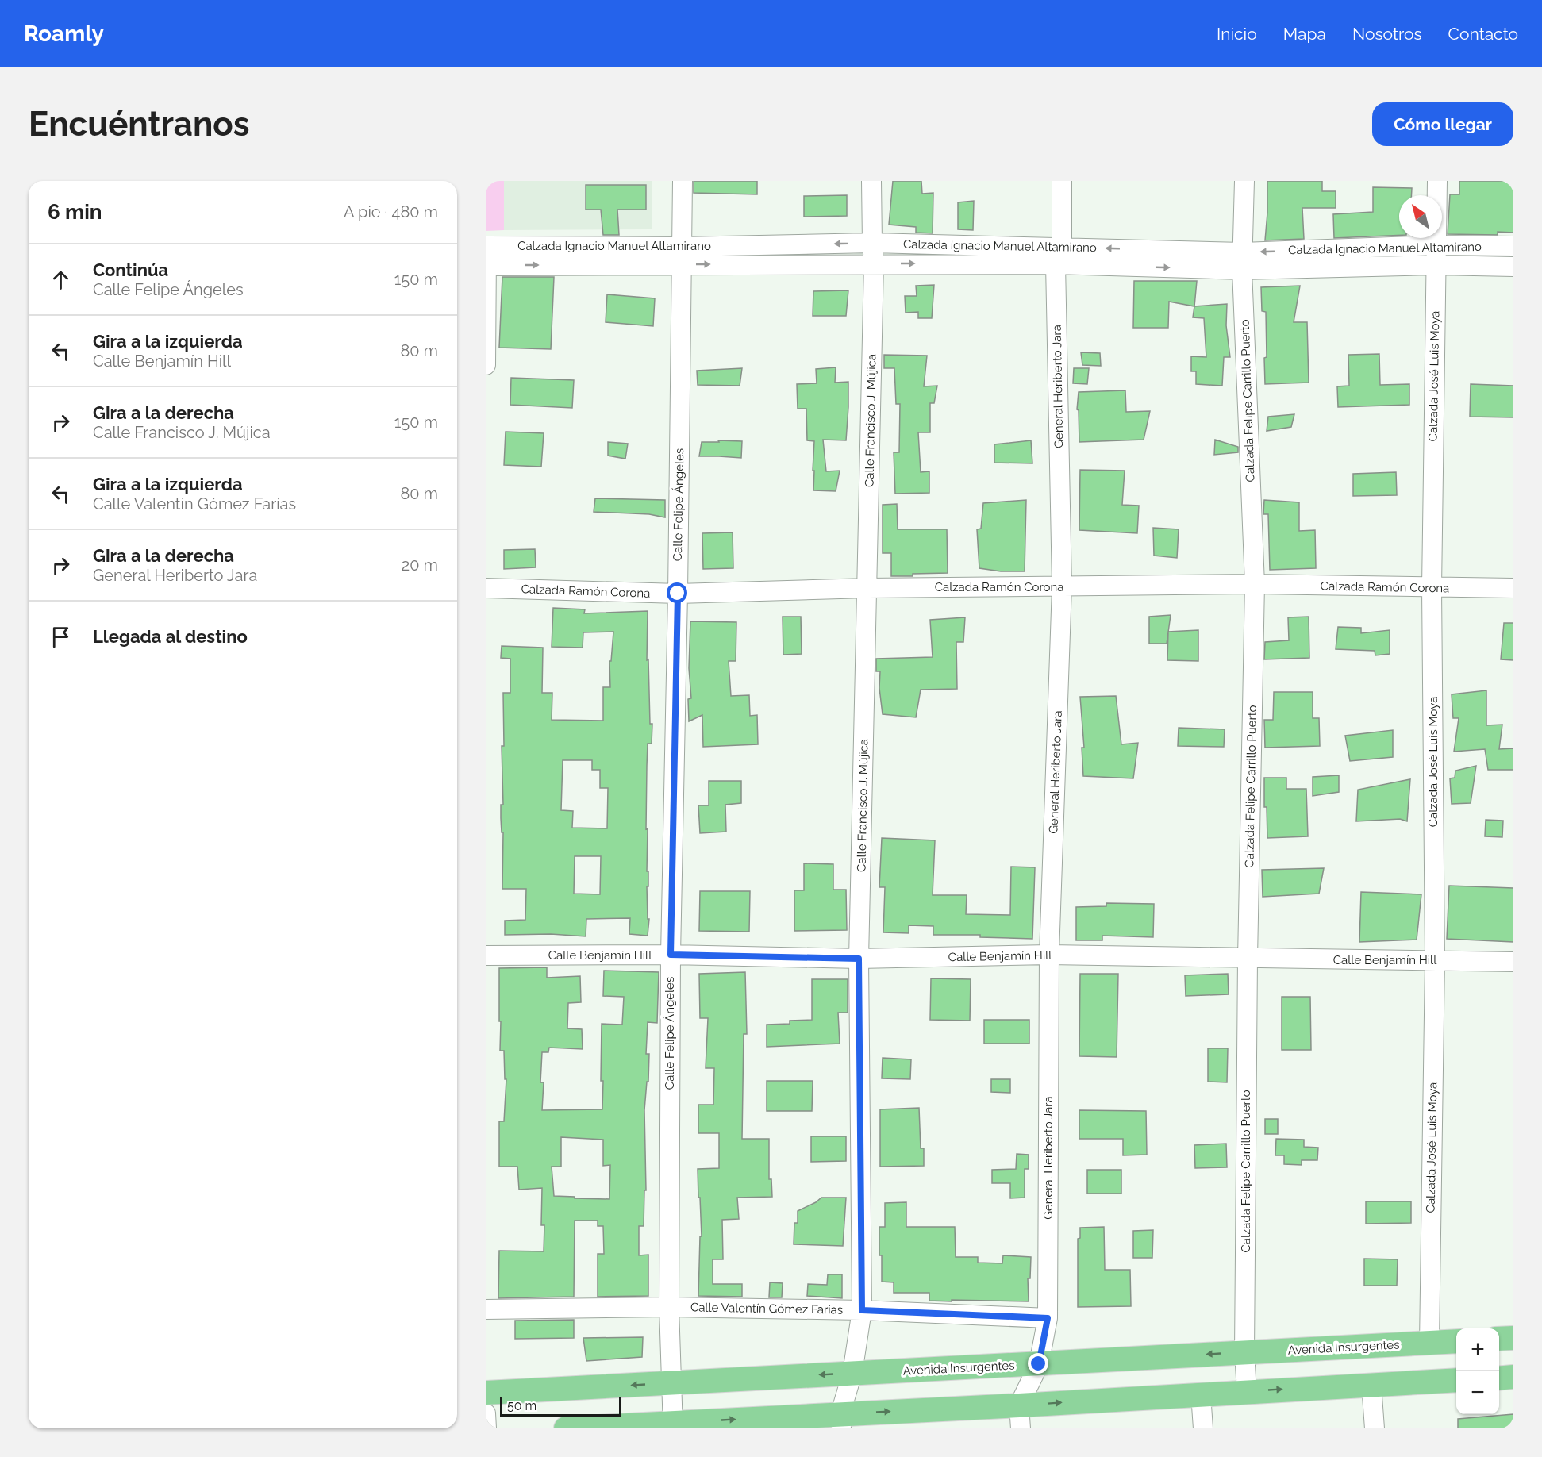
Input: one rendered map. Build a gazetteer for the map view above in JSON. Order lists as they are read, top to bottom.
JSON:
{
  "streets": {
    "main road": ["Avenida Insurgentes"],
    "street": [
      "Calzada Ignacio Manuel Altamirano",
      "Calzada José Luis Moya",
      "General Heriberto Jara",
      "Calzada Felipe Carrillo Puerto",
      "Calle Francisco J. Mújica",
      "Calle Felipe Ángeles",
      "Calzada Ramón Corona",
      "Calle Benjamín Hill",
      "Calle Valentín Gómez Farías"
    ]
  },
  "crossings": [
    ["Calzada Ignacio Manuel Altamirano", "Calzada José Luis Moya"],
    ["Calzada Ignacio Manuel Altamirano", "General Heriberto Jara"],
    ["Calzada Ignacio Manuel Altamirano", "Calzada Felipe Carrillo Puerto"],
    ["Calzada Ignacio Manuel Altamirano", "Calle Francisco J. Mújica"],
    ["Calzada Ignacio Manuel Altamirano", "Calle Felipe Ángeles"],
    ["Calzada José Luis Moya", "Calzada Ramón Corona"],
    ["Calzada José Luis Moya", "Calle Benjamín Hill"],
    ["Calzada José Luis Moya", "Avenida Insurgentes"],
    ["General Heriberto Jara", "Calzada Ramón Corona"],
    ["General Heriberto Jara", "Calle Benjamín Hill"],
    ["General Heriberto Jara", "Calle Valentín Gómez Farías"],
    ["General Heriberto Jara", "Avenida Insurgentes"],
    ["Calzada Felipe Carrillo Puerto", "Calzada Ramón Corona"],
    ["Calzada Felipe Carrillo Puerto", "Calle Benjamín Hill"],
    ["Calzada Felipe Carrillo Puerto", "Avenida Insurgentes"],
    ["Calle Francisco J. Mújica", "Calzada Ramón Corona"],
    ["Calle Francisco J. Mújica", "Calle Benjamín Hill"],
    ["Calle Francisco J. Mújica", "Calle Valentín Gómez Farías"],
    ["Calle Francisco J. Mújica", "Avenida Insurgentes"],
    ["Calle Felipe Ángeles", "Calzada Ramón Corona"],
    ["Calle Felipe Ángeles", "Calle Benjamín Hill"],
    ["Calle Felipe Ángeles", "Calle Valentín Gómez Farías"],
    ["Calle Felipe Ángeles", "Avenida Insurgentes"]
  ],
  "scale_bar": "50 m",
  "north": "top left",
  "page": {
    "header": "Roamly",
    "nav": [
      "Inicio",
      "Mapa",
      "Nosotros",
      "Contacto"
    ],
    "buttons": "Cómo llegar",
    "title": "Encuéntranos",
    "heading": ["6 min", "A pie · 480 m"],
    "list": [
      ["Continúa", "Calle Felipe Ángeles", "150 m"],
      ["Gira a la izquierda", "Calle Benjamín Hill", "80 m"],
      ["Gira a la derecha", "Calle Francisco J. Mújica", "150 m"],
      ["Gira a la izquierda", "Calle Valentín Gómez Farías", "80 m"],
      ["Gira a la derecha", "General Heriberto Jara", "20 m"],
      "Llegada al destino"
    ],
    "map_buttons": ["+", "−"],
    "scale": "50 m"
  }
}
